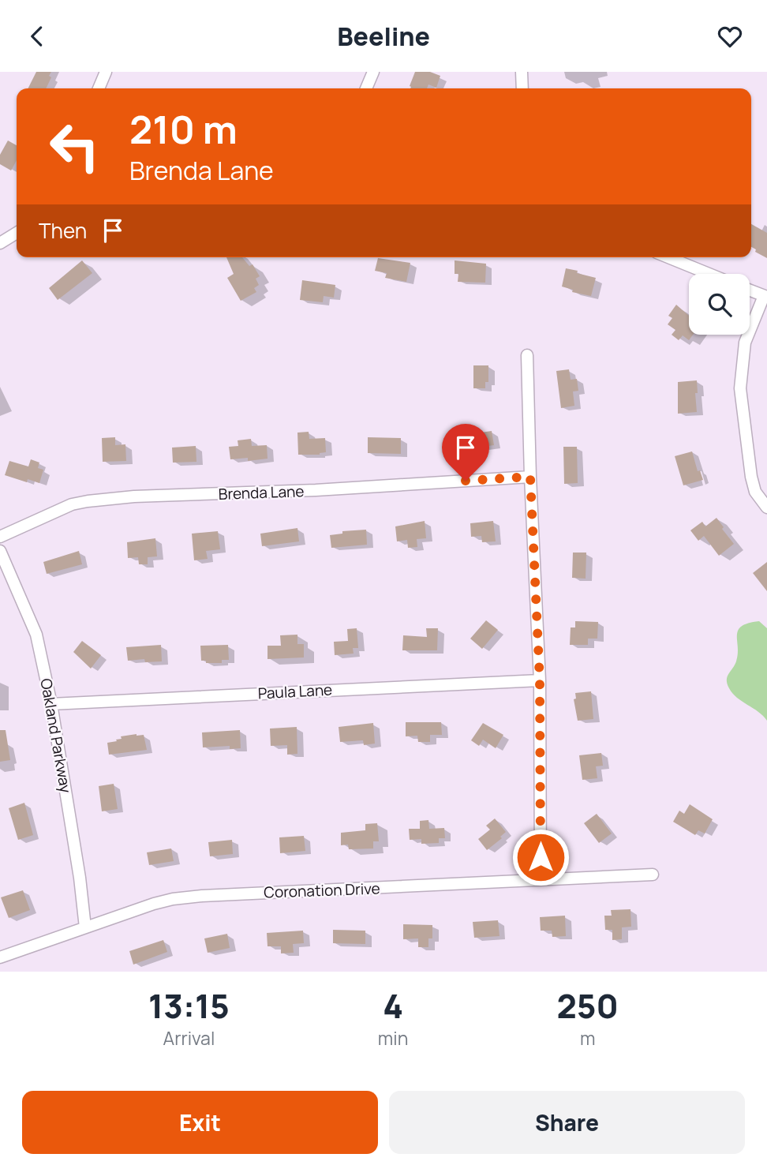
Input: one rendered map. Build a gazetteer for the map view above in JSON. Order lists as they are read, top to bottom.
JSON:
{
  "streets": {
    "street": [
      "Brenda Lane",
      "Paula Lane",
      "Oakland Parkway",
      "Coronation Drive"
    ]
  },
  "crossings": [
    ["Paula Lane", "Oakland Parkway"],
    ["Oakland Parkway", "Coronation Drive"]
  ],
  "page": {
    "header": "Beeline",
    "turn": ["210 m", "Brenda Lane"],
    "then": "Then",
    "eta": [
      "13:15",
      "Arrival",
      "4",
      "min",
      "250",
      "m"
    ],
    "buttons": ["Exit", "Share"]
  }
}
